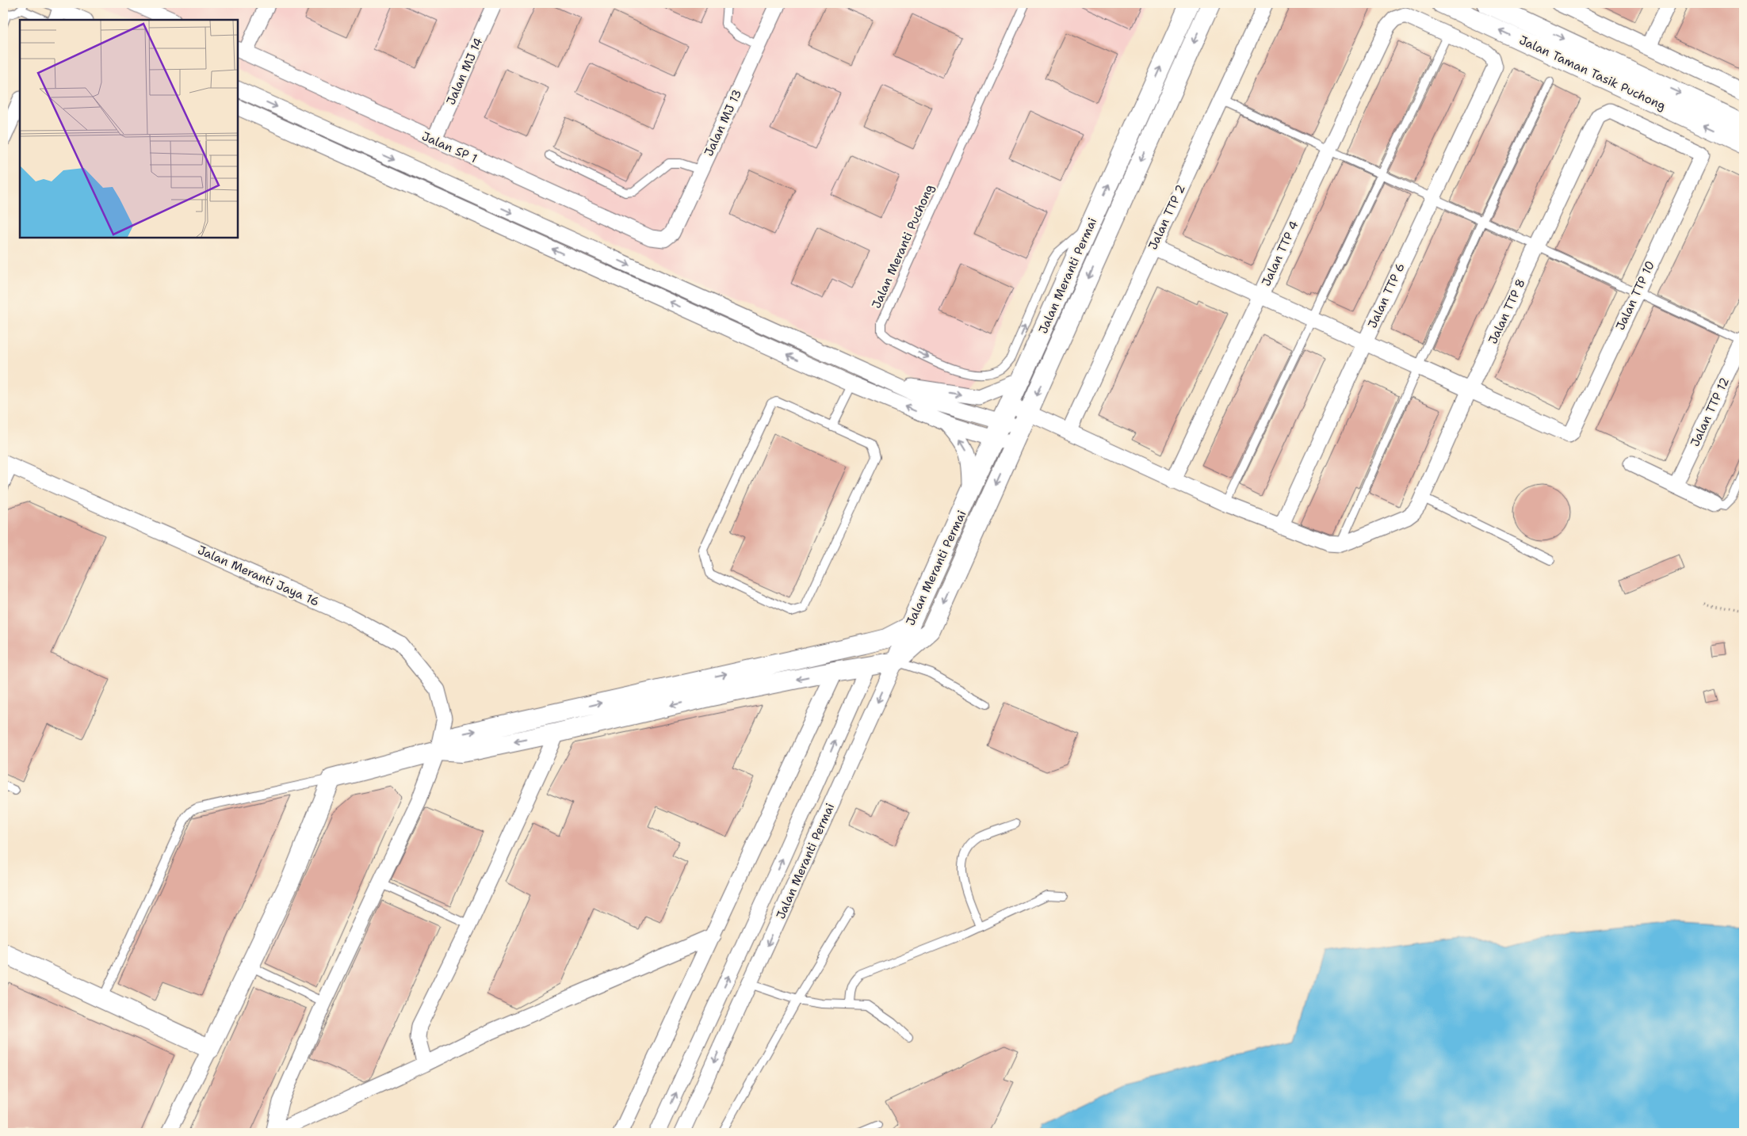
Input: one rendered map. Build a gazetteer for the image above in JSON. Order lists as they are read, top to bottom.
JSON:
{
  "streets": {
    "street": [
      "Jalan MJ 14",
      "Jalan Taman Tasik Puchong",
      "Jalan MJ 13",
      "Jalan SP 1",
      "Jalan TTP 2",
      "Jalan TTP 4",
      "Jalan Meranti Permai",
      "Jalan TTP 6",
      "Jalan TTP 10",
      "Jalan TTP 8",
      "Jalan TTP 12",
      "Jalan Meranti Jaya 16"
    ],
    "lane": ["Jalan Meranti Puchong"]
  },
  "crossings": [
    ["Jalan MJ 14", "Jalan SP 1"],
    ["Jalan MJ 13", "Jalan SP 1"],
    ["Jalan Meranti Puchong", "Jalan Meranti Permai"],
    ["Jalan TTP 4", "Jalan TTP 6"],
    ["Jalan TTP 10", "Jalan TTP 8"]
  ]
}
